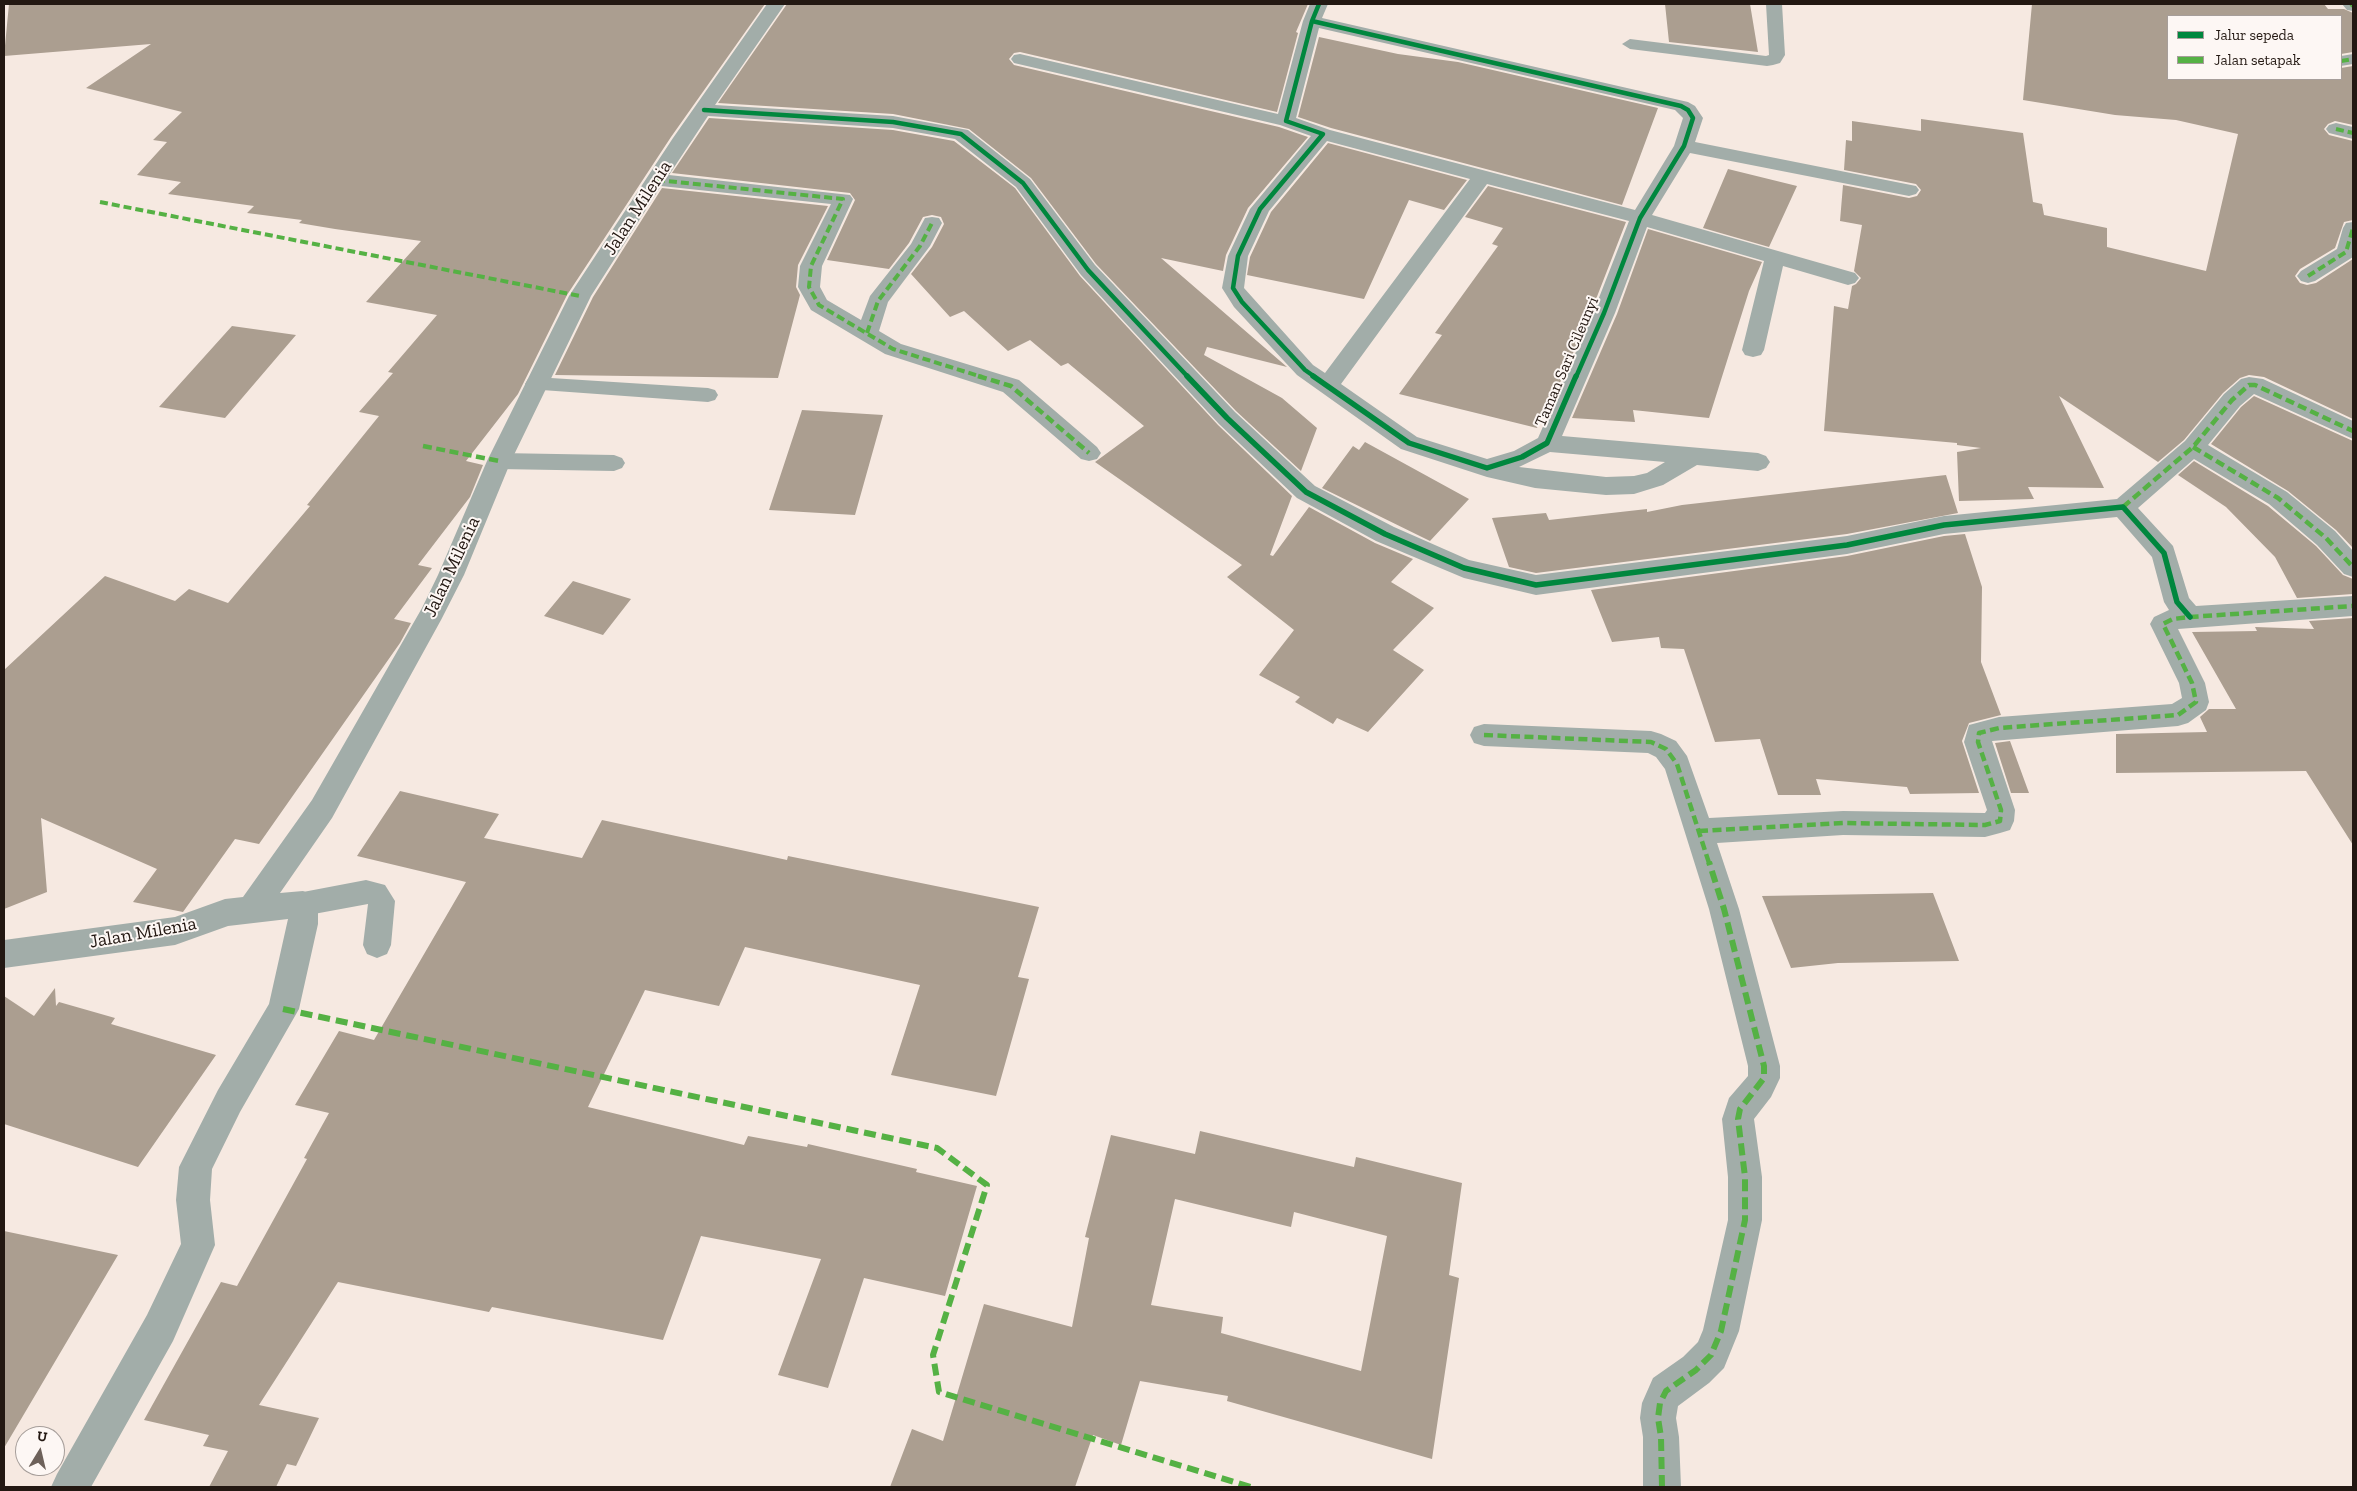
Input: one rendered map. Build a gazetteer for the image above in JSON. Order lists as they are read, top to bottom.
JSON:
{
  "streets": {
    "street": ["Jalan Milenia", "Taman Sari Cileunyi"]
  },
  "legend": ["Jalur sepeda", "Jalan setapak"],
  "north": "top"
}
